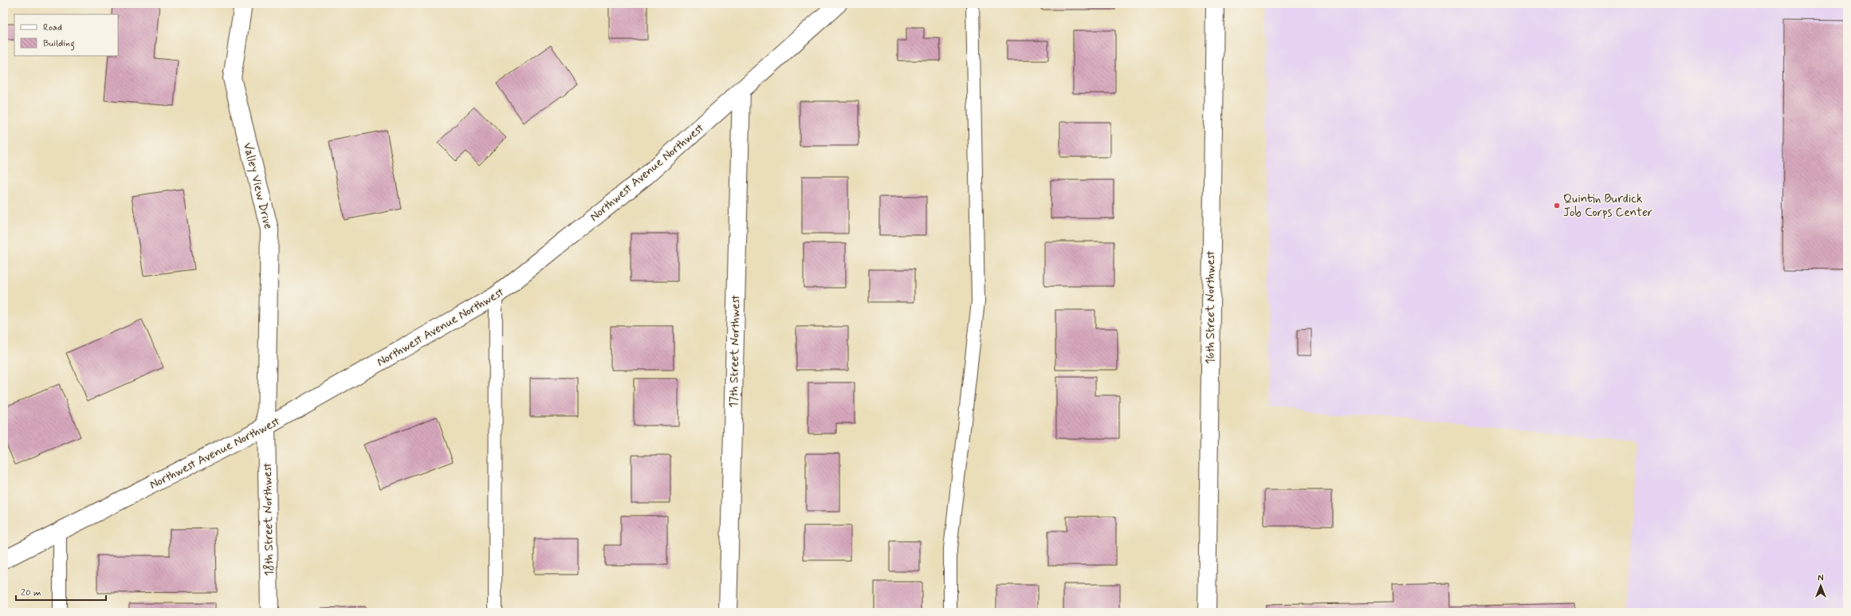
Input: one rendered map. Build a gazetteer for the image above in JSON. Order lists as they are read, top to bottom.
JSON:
{
  "streets": {
    "street": [
      "Northwest Avenue Northwest",
      "Valley View Drive",
      "16th Street Northwest",
      "17th Street Northwest",
      "18th Street Northwest"
    ]
  },
  "crossings": [
    ["Northwest Avenue Northwest", "Valley View Drive"],
    ["Northwest Avenue Northwest", "17th Street Northwest"],
    ["Northwest Avenue Northwest", "18th Street Northwest"],
    ["Valley View Drive", "18th Street Northwest"]
  ],
  "places": ["Quintin Burdick Job Corps Center"],
  "legend": ["Road", "Building"],
  "scale_bar": "20 m",
  "north": "top"
}
